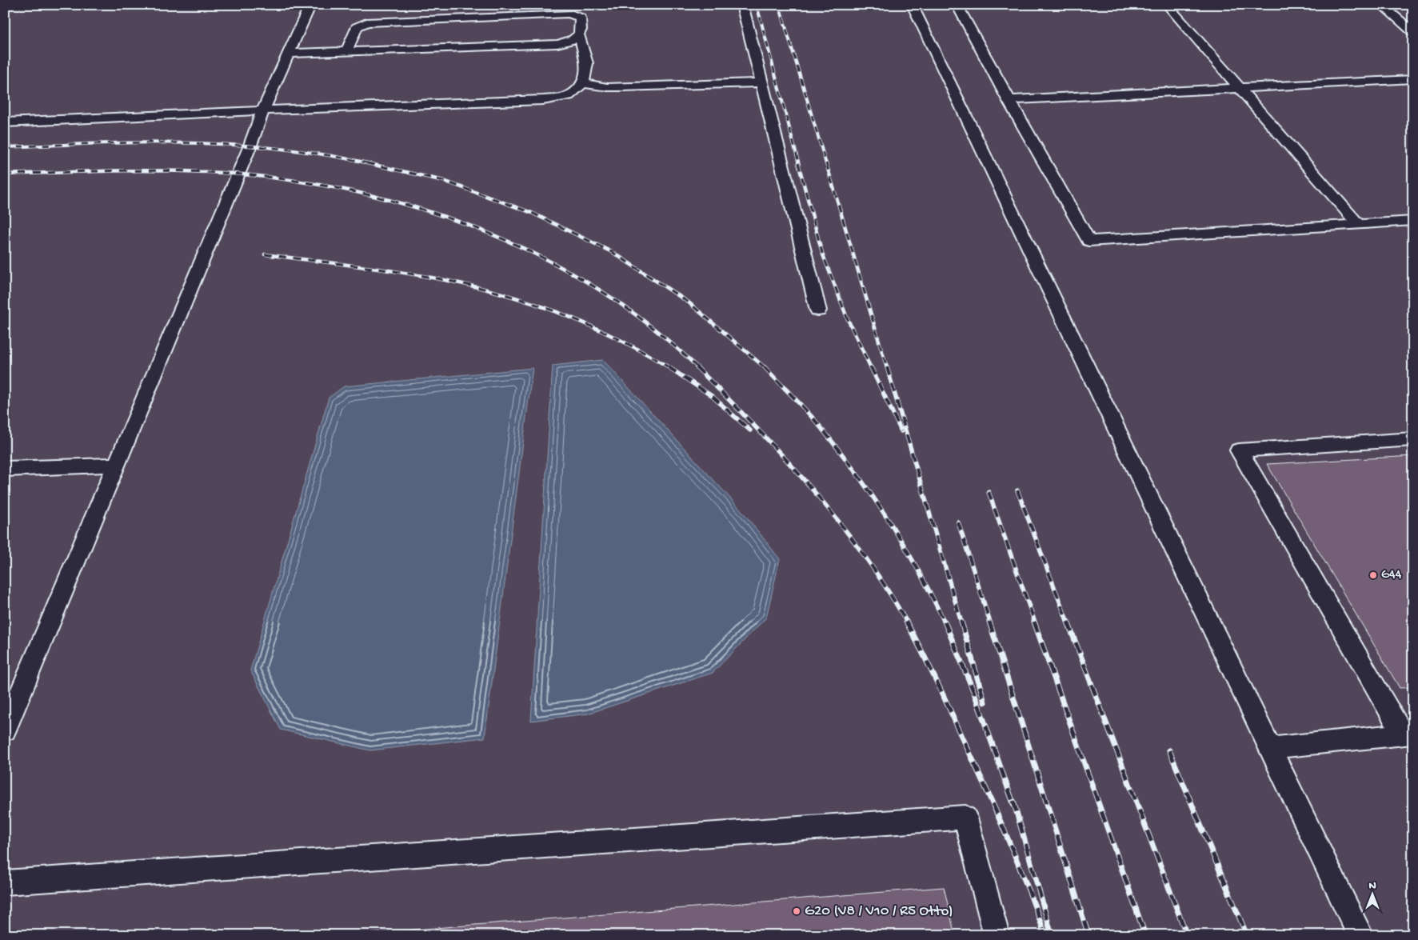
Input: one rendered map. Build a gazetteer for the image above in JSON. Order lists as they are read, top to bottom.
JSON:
{
  "places": ["G44", "G20 (V8 / V10 / R5 Otto)"],
  "north": "top"
}
